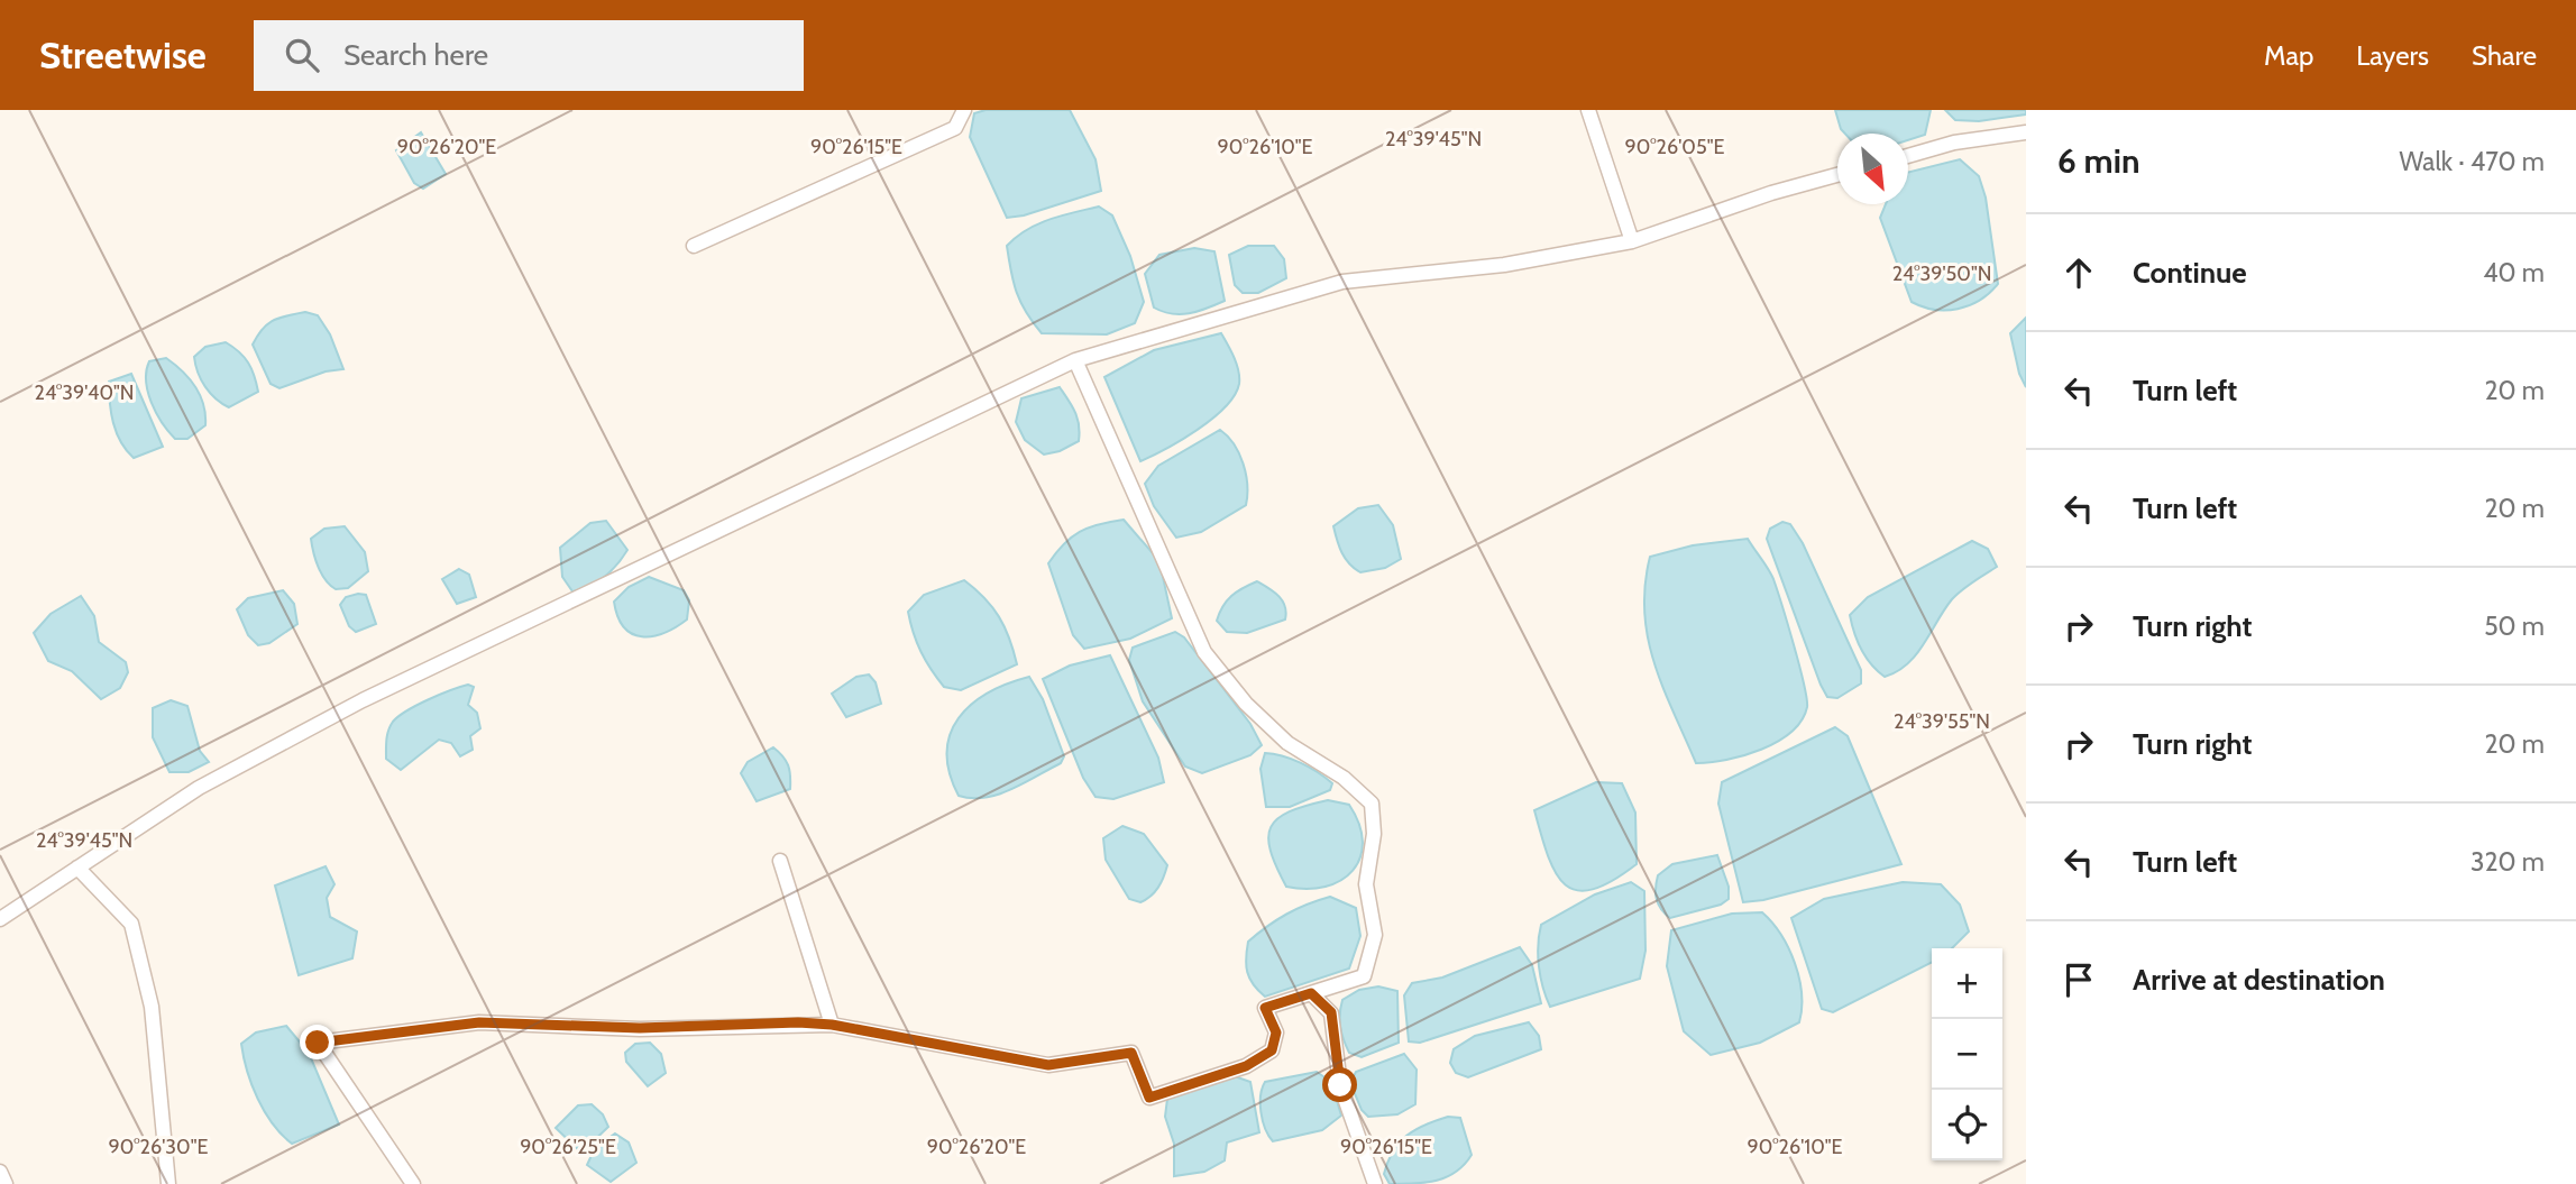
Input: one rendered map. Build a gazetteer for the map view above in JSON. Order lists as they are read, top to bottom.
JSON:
{
  "north": "bottom right",
  "page": {
    "header": "Streetwise",
    "search": "Search here",
    "nav": ["Map", "Layers", "Share"],
    "heading": ["6 min", "Walk · 470 m"],
    "list": [
      ["Continue", "40 m"],
      ["Turn left", "20 m"],
      ["Turn left", "20 m"],
      ["Turn right", "50 m"],
      ["Turn right", "20 m"],
      ["Turn left", "320 m"],
      "Arrive at destination"
    ],
    "map_buttons": ["+", "−"]
  },
  "coordinates": [
    "24°39'45\"N",
    "90°26'20\"E",
    "90°26'15\"E",
    "90°26'10\"E",
    "90°26'05\"E",
    "24°39'50\"N",
    "24°39'40\"N",
    "24°39'55\"N",
    "90°26'30\"E",
    "90°26'25\"E"
  ]
}
